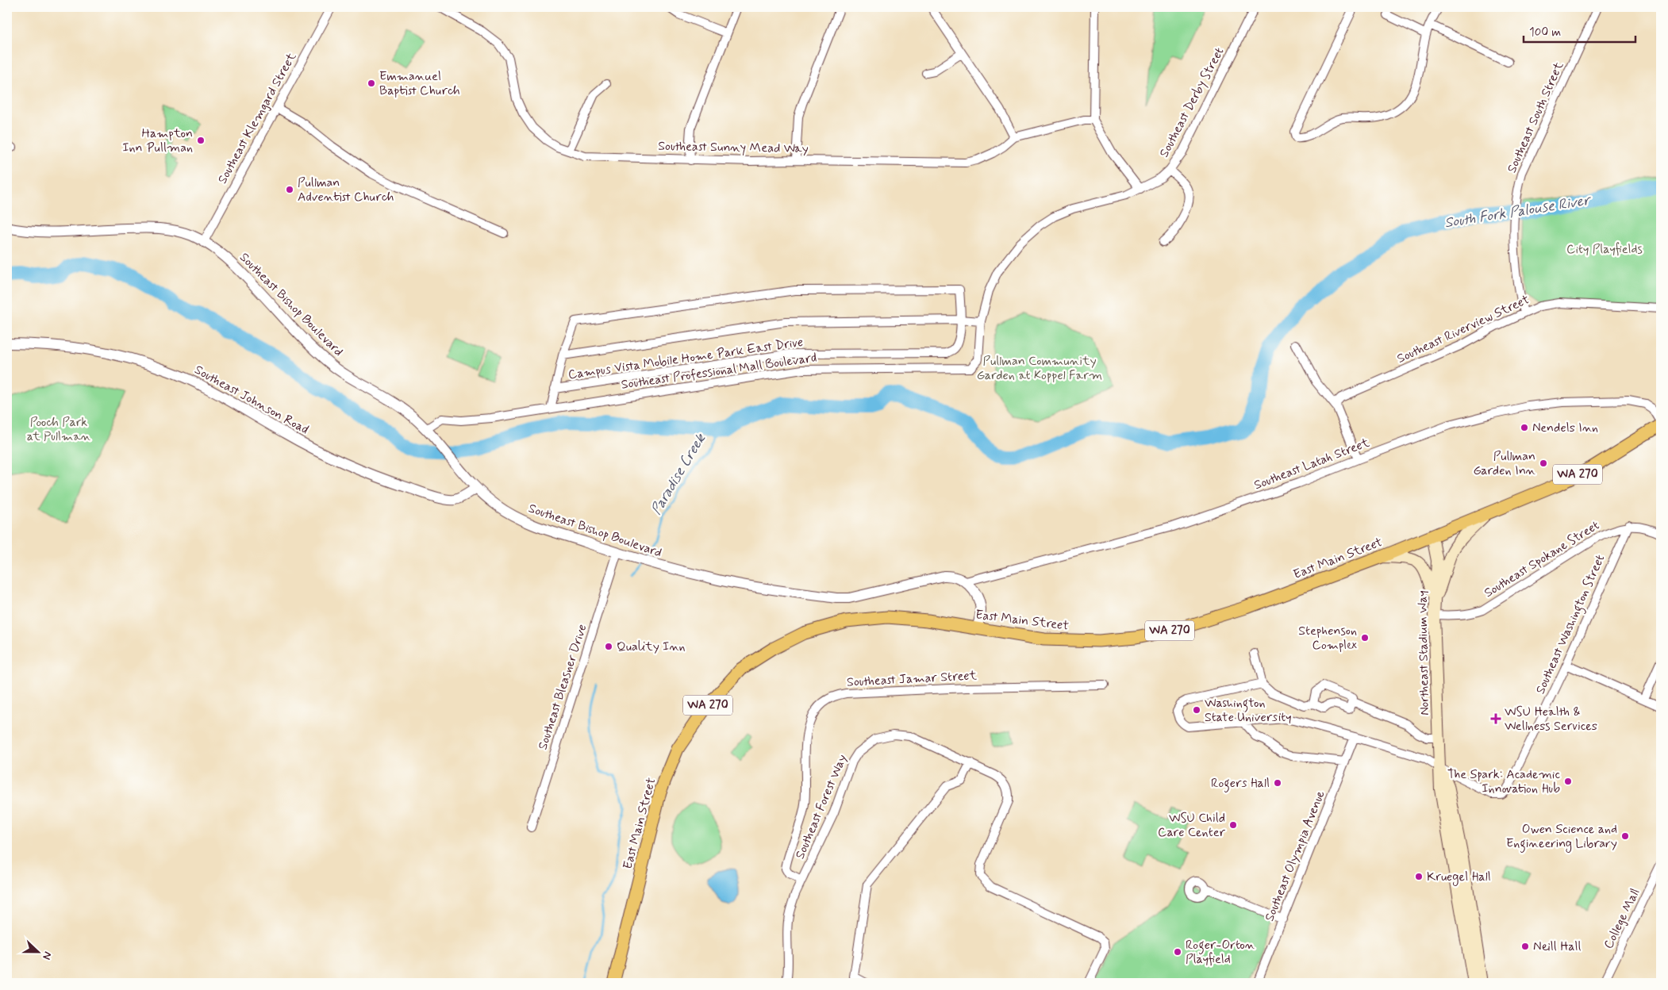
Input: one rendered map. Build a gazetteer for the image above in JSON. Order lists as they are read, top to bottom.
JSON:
{
  "streets": {
    "main road": ["WA 270", "East Main Street", "Northeast Stadium Way"],
    "street": [
      "Southeast Derby Street",
      "Southeast South Street",
      "Southeast Klemgard Street",
      "Southeast Sunny Mead Way",
      "Southeast Bishop Boulevard",
      "Southeast Riverview Street",
      "Campus Vista Mobile Home Park East Drive",
      "Southeast Professional Mall Boulevard",
      "Southeast Johnson Road",
      "Southeast Latah Street",
      "Southeast Spokane Street",
      "Southeast Washington Street",
      "Southeast Jamar Street",
      "Southeast Bleasner Drive",
      "Southeast Forest Way",
      "Southeast Olympia Avenue",
      "College Mall"
    ]
  },
  "crossings": [
    ["Southeast Derby Street", "Southeast Professional Mall Boulevard"],
    ["Southeast South Street", "Southeast Riverview Street"],
    ["Southeast Klemgard Street", "Southeast Bishop Boulevard"],
    ["Southeast Bishop Boulevard", "Southeast Professional Mall Boulevard"],
    ["Southeast Bishop Boulevard", "Southeast Johnson Road"],
    ["Southeast Bishop Boulevard", "Southeast Latah Street"],
    ["Southeast Bishop Boulevard", "Southeast Bleasner Drive"],
    ["Southeast Latah Street", "East Main Street"],
    ["East Main Street", "Northeast Stadium Way"],
    ["Southeast Spokane Street", "Southeast Washington Street"],
    ["Southeast Spokane Street", "Northeast Stadium Way"],
    ["Southeast Washington Street", "Northeast Stadium Way"],
    ["Southeast Jamar Street", "Southeast Forest Way"]
  ],
  "water": ["South Fork Palouse River", "Paradise Creek"],
  "parks": ["City Playfields", "Pullman Community Garden at Koppel Farm", "Pooch Park at Pullman"],
  "places": {
    "other": [
      "Emmanuel Baptist Church",
      "Hampton Inn Pullman",
      "Pullman Adventist Church",
      "Nendels Inn",
      "Pullman Garden Inn",
      "Stephenson Complex",
      "Quality Inn",
      "Washington State University",
      "The Spark: Academic Innovation Hub",
      "Rogers Hall",
      "WSU Child Care Center",
      "Owen Science and Engineering Library",
      "Kruegel Hall",
      "Neill Hall",
      "Roger-Orton Playfield"
    ],
    "health": ["WSU Health & Wellness Services"]
  },
  "scale_bar": "100 m",
  "north": "right"
}
